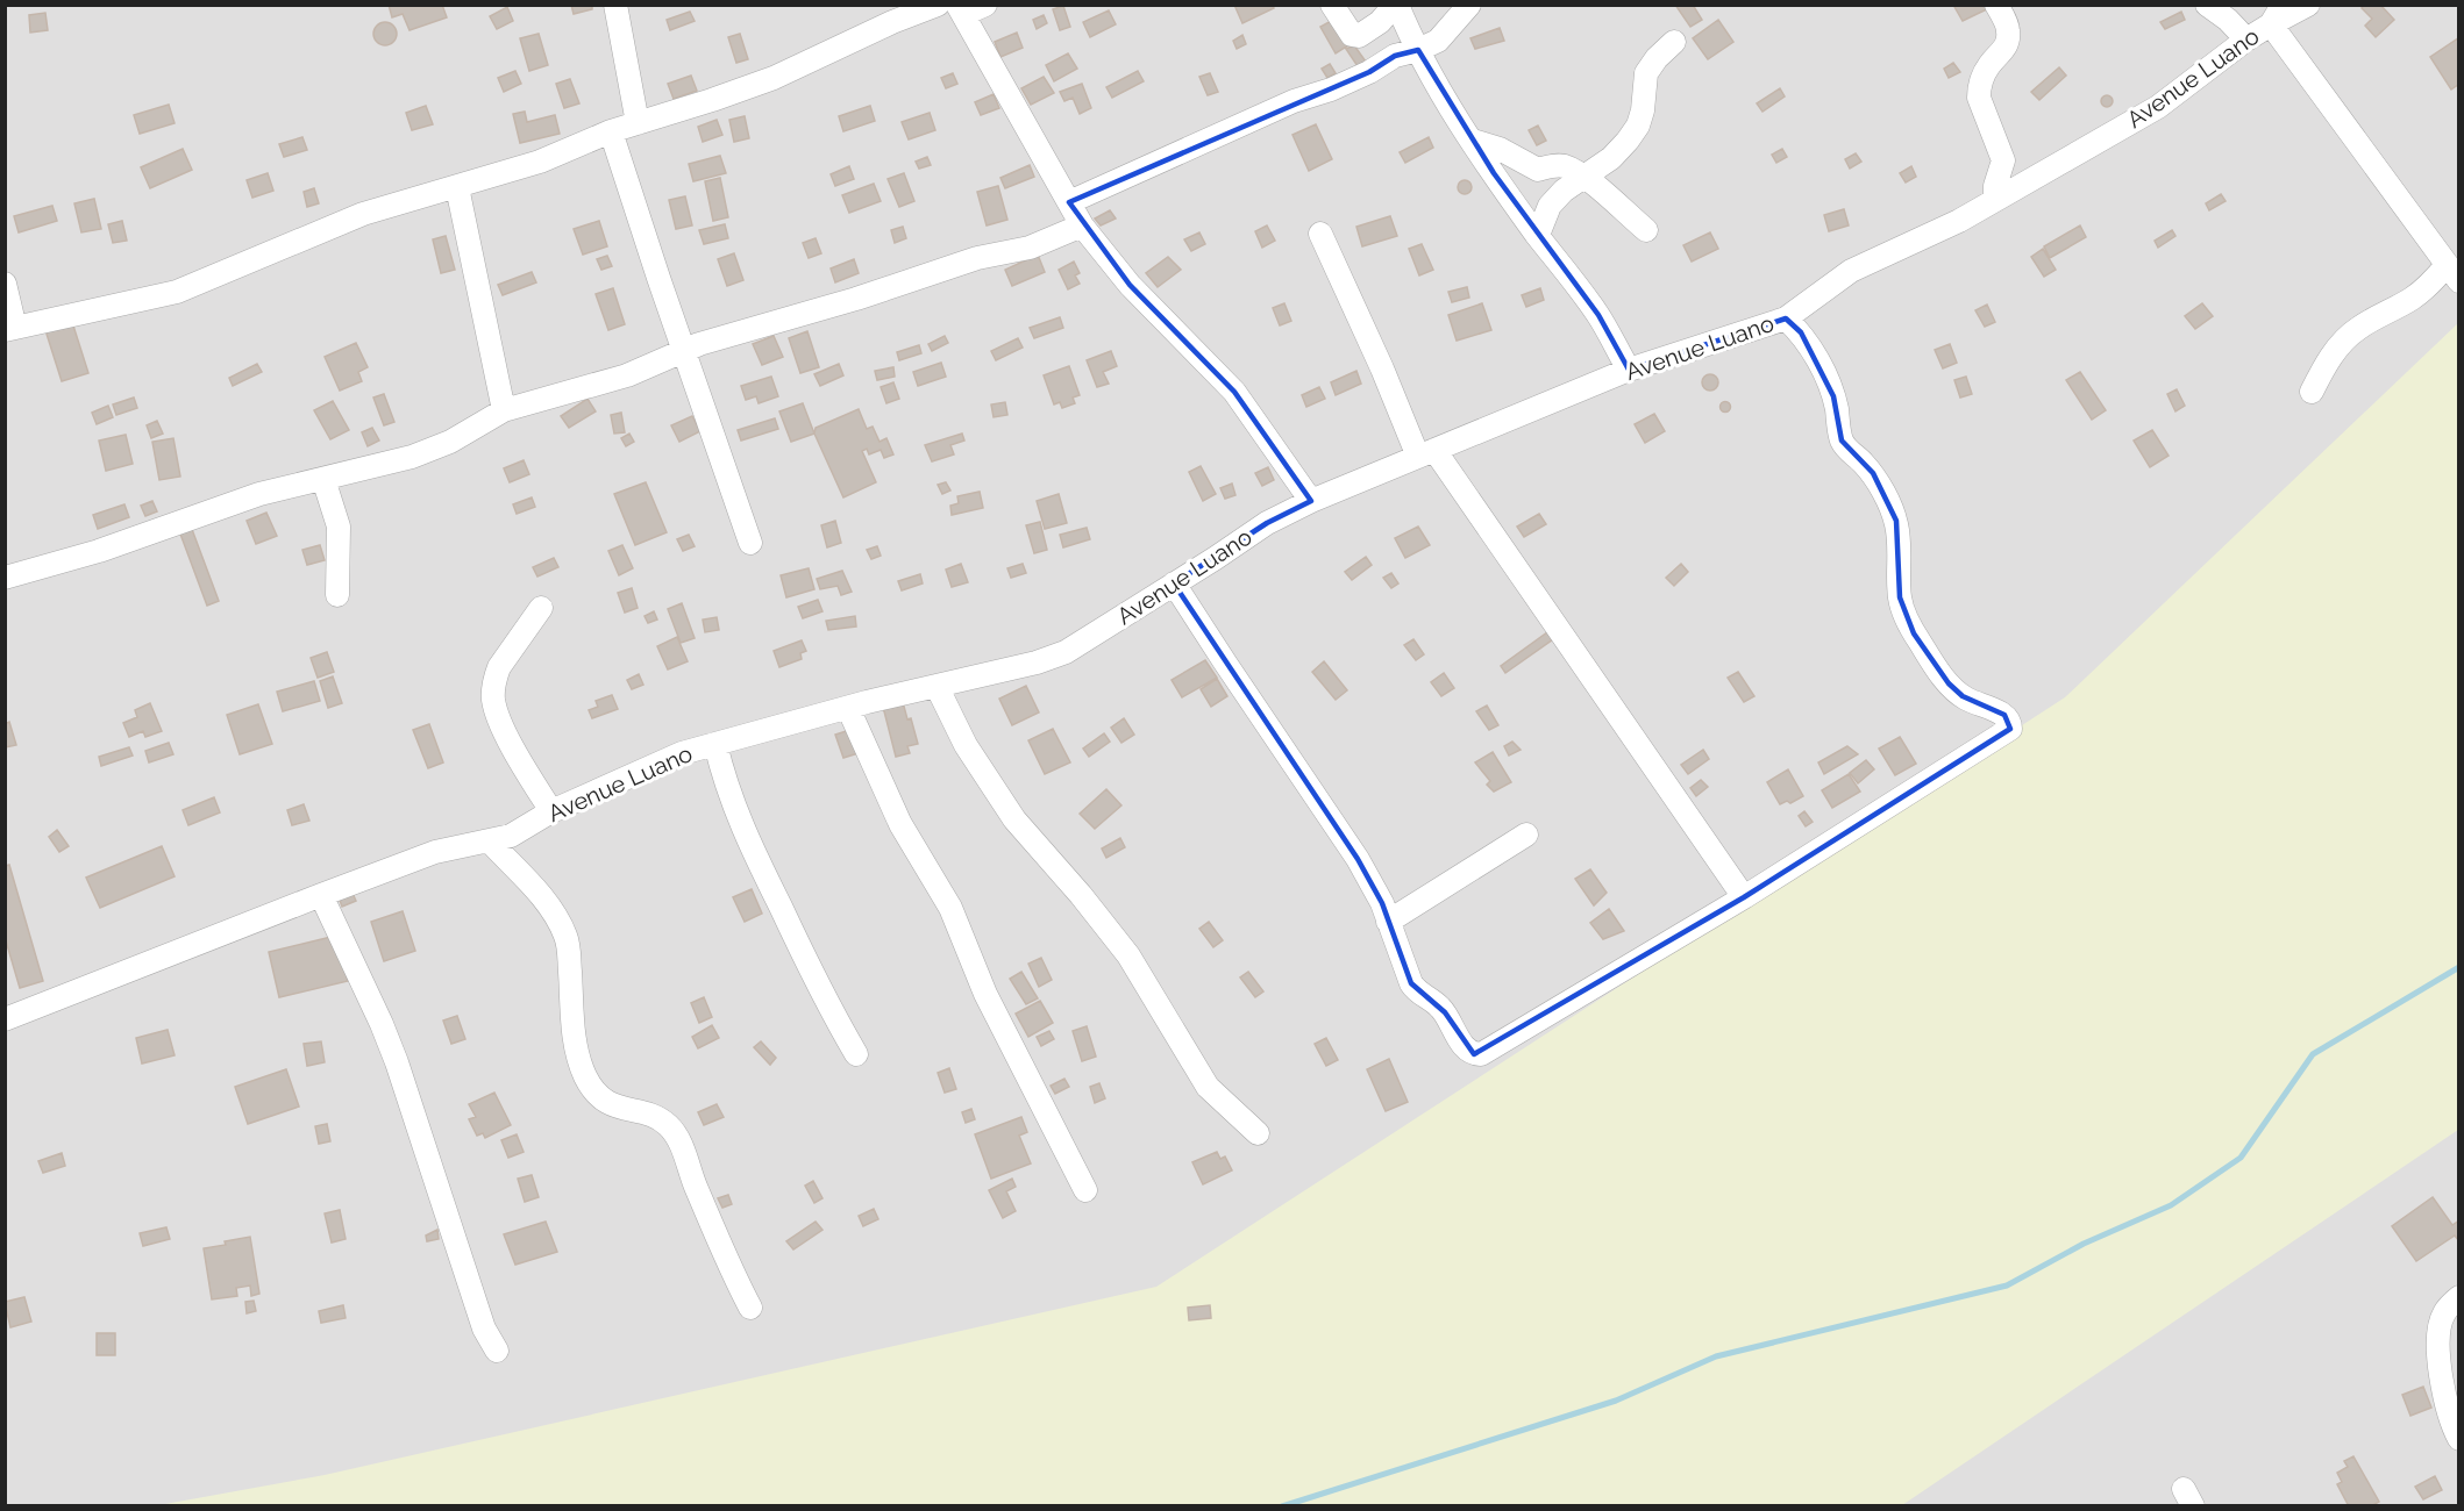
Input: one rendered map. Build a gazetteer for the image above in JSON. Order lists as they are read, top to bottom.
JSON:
{
  "streets": {
    "street": ["Avenue Luano"]
  }
}
